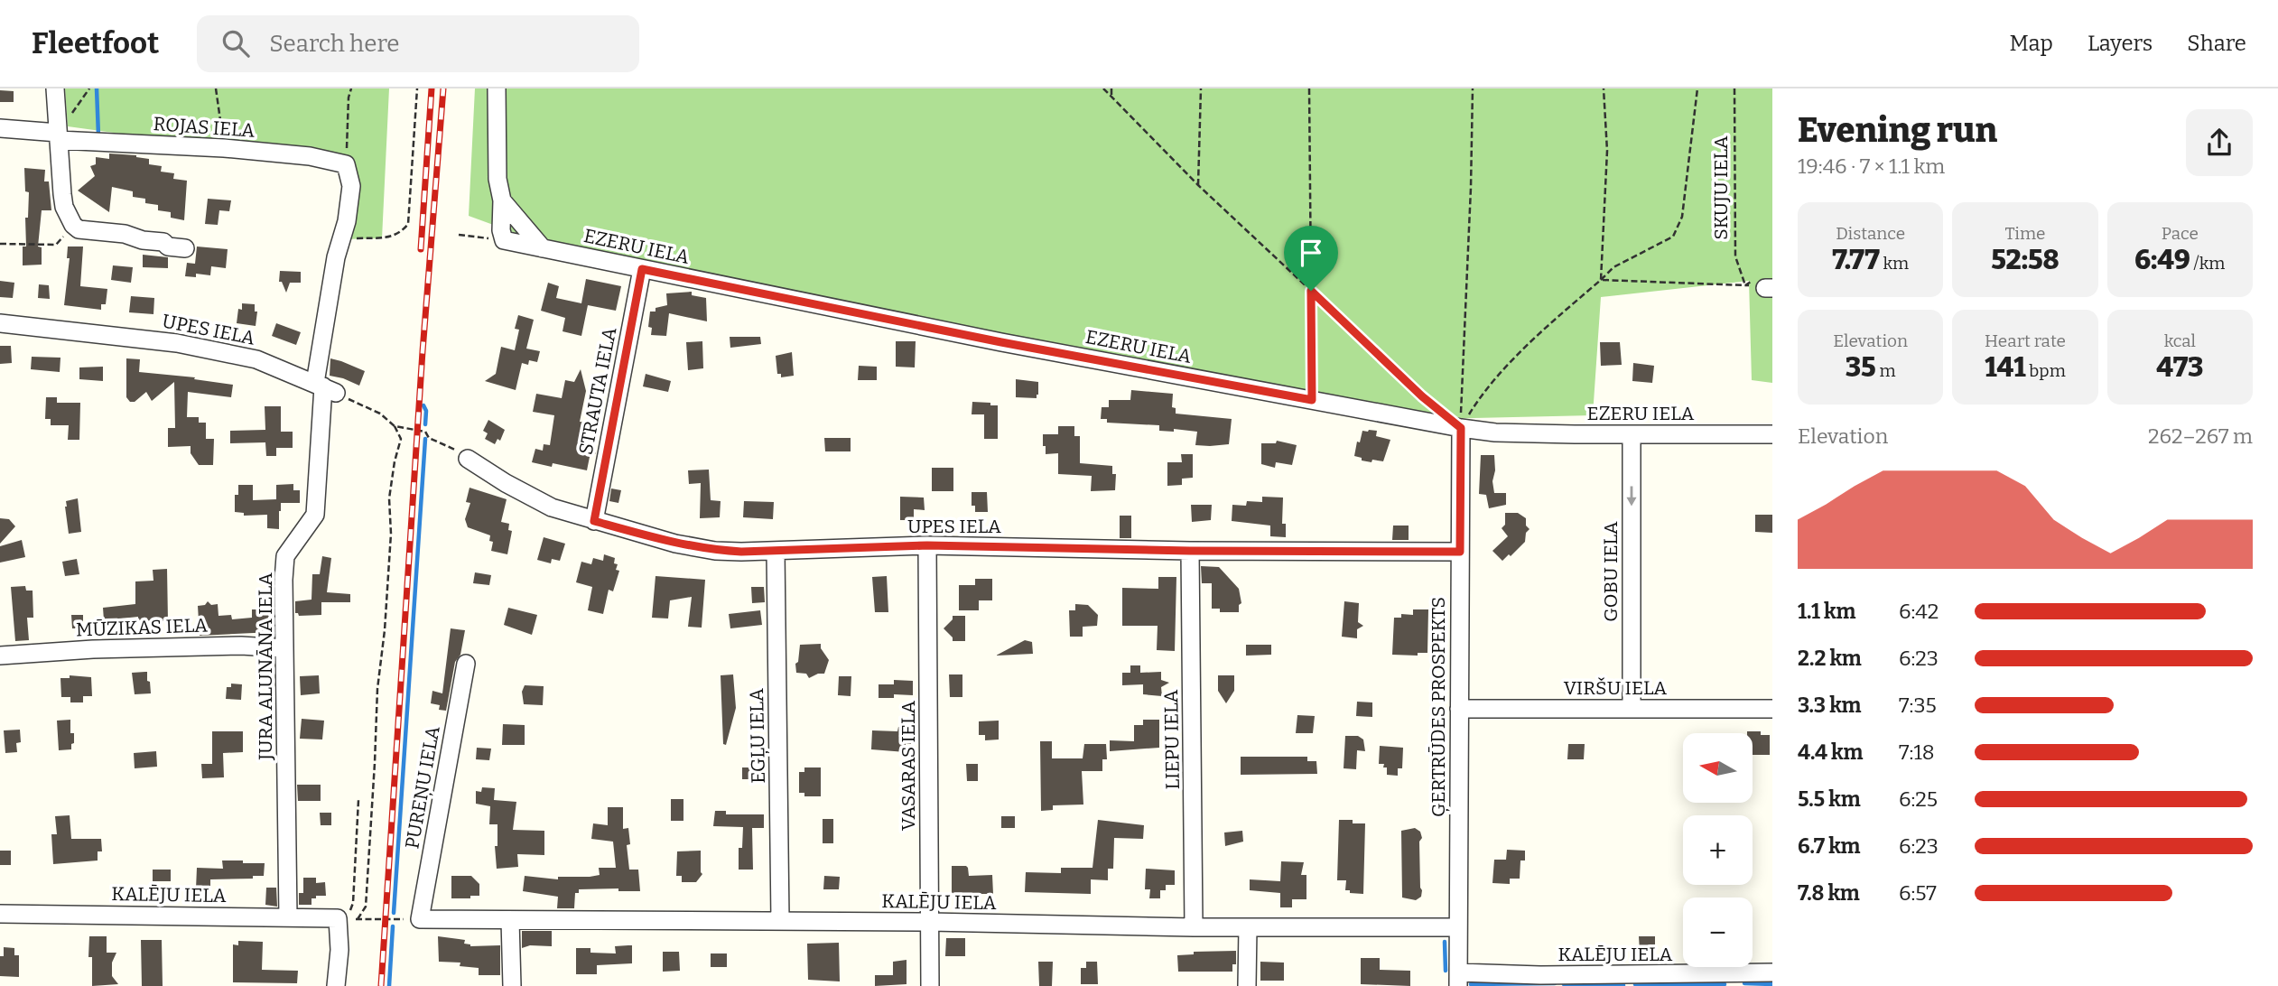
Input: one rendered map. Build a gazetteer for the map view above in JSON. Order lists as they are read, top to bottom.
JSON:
{
  "streets": {
    "street": [
      "ROJAS IELA",
      "EZERU IELA",
      "UPES IELA",
      "STRAUTA IELA",
      "GOBU IELA",
      "MŪZIKAS IELA",
      "JURA ALUNĀNA IELA",
      "VIRŠU IELA",
      "ĢERTRŪDES PROSPEKTS",
      "EGĻU IELA",
      "LIEPU IELA",
      "VASARAS IELA",
      "PUREŅU IELA",
      "KALĒJU IELA"
    ],
    "path": ["SKUJU IELA"]
  },
  "crossings": [
    ["ROJAS IELA", "JURA ALUNĀNA IELA"],
    ["EZERU IELA", "STRAUTA IELA"],
    ["EZERU IELA", "GOBU IELA"],
    ["EZERU IELA", "ĢERTRŪDES PROSPEKTS"],
    ["UPES IELA", "STRAUTA IELA"],
    ["UPES IELA", "JURA ALUNĀNA IELA"],
    ["UPES IELA", "ĢERTRŪDES PROSPEKTS"],
    ["UPES IELA", "EGĻU IELA"],
    ["UPES IELA", "LIEPU IELA"],
    ["UPES IELA", "VASARAS IELA"],
    ["GOBU IELA", "VIRŠU IELA"],
    ["MŪZIKAS IELA", "JURA ALUNĀNA IELA"],
    ["JURA ALUNĀNA IELA", "KALĒJU IELA"],
    ["VIRŠU IELA", "ĢERTRŪDES PROSPEKTS"],
    ["ĢERTRŪDES PROSPEKTS", "KALĒJU IELA"],
    ["EGĻU IELA", "KALĒJU IELA"],
    ["LIEPU IELA", "KALĒJU IELA"],
    ["VASARAS IELA", "KALĒJU IELA"],
    ["PUREŅU IELA", "KALĒJU IELA"]
  ],
  "one_way": ["GOBU IELA"],
  "north": "left",
  "page": {
    "header": "Fleetfoot",
    "search": "Search here",
    "nav": ["Map", "Layers", "Share"],
    "heading": ["Evening run", "19:46 · 7 × 1.1 km"],
    "stats": [
      ["Distance", "7.77 km"],
      ["Time", "52:58"],
      ["Pace", "6:49 /km"],
      ["Elevation", "35 m"],
      ["Heart rate", "141 bpm"],
      ["kcal", "473"]
    ],
    "chart": ["Elevation", "262–267 m"],
    "list": [
      {
        "name": "1.1 km",
        "note": "6:42"
      },
      {
        "name": "2.2 km",
        "note": "6:23"
      },
      {
        "name": "3.3 km",
        "note": "7:35"
      },
      {
        "name": "4.4 km",
        "note": "7:18"
      },
      {
        "name": "5.5 km",
        "note": "6:25"
      },
      {
        "name": "6.7 km",
        "note": "6:23"
      },
      {
        "name": "7.8 km",
        "note": "6:57"
      }
    ],
    "map_buttons": ["+", "−"]
  }
}
